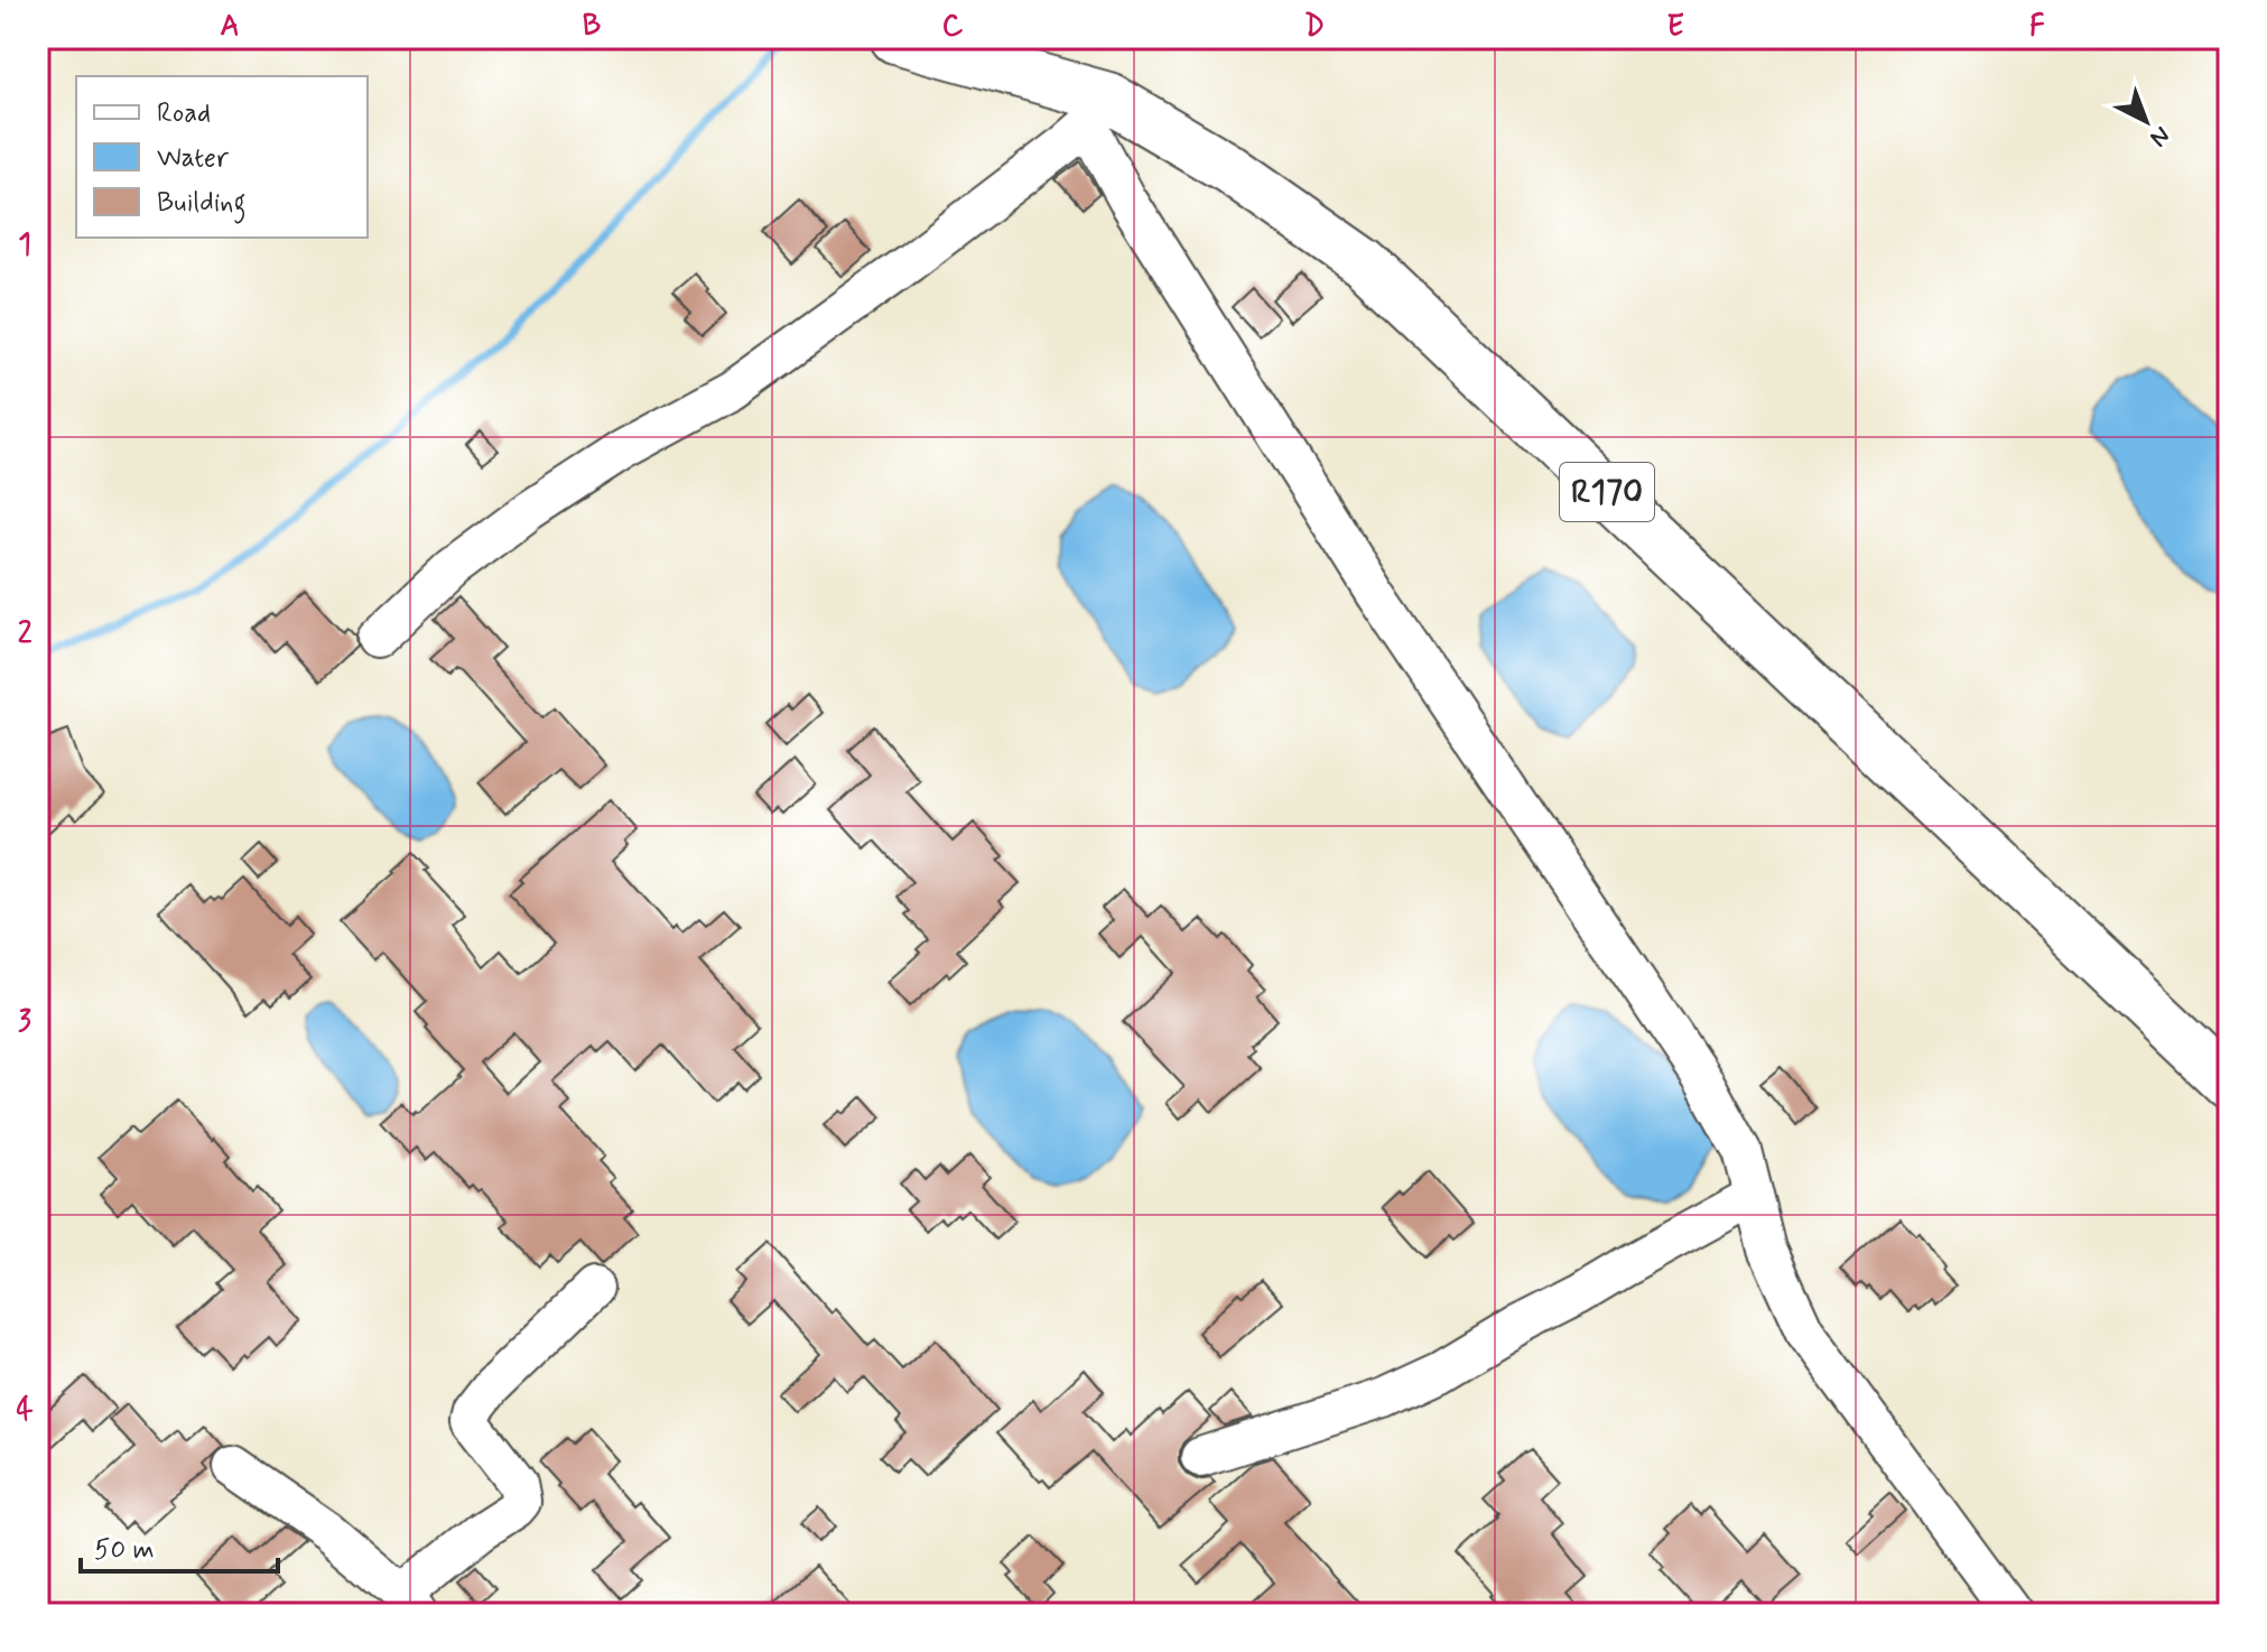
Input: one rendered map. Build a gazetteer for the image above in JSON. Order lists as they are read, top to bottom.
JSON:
{
  "streets": {
    "main road": ["R170"]
  },
  "legend": ["Road", "Water", "Building"],
  "scale_bar": "50 m",
  "north": "bottom right",
  "grid": {
    "columns": [
      "A",
      "B",
      "C",
      "D",
      "E",
      "F"
    ],
    "rows": [
      "1",
      "2",
      "3",
      "4"
    ]
  }
}
